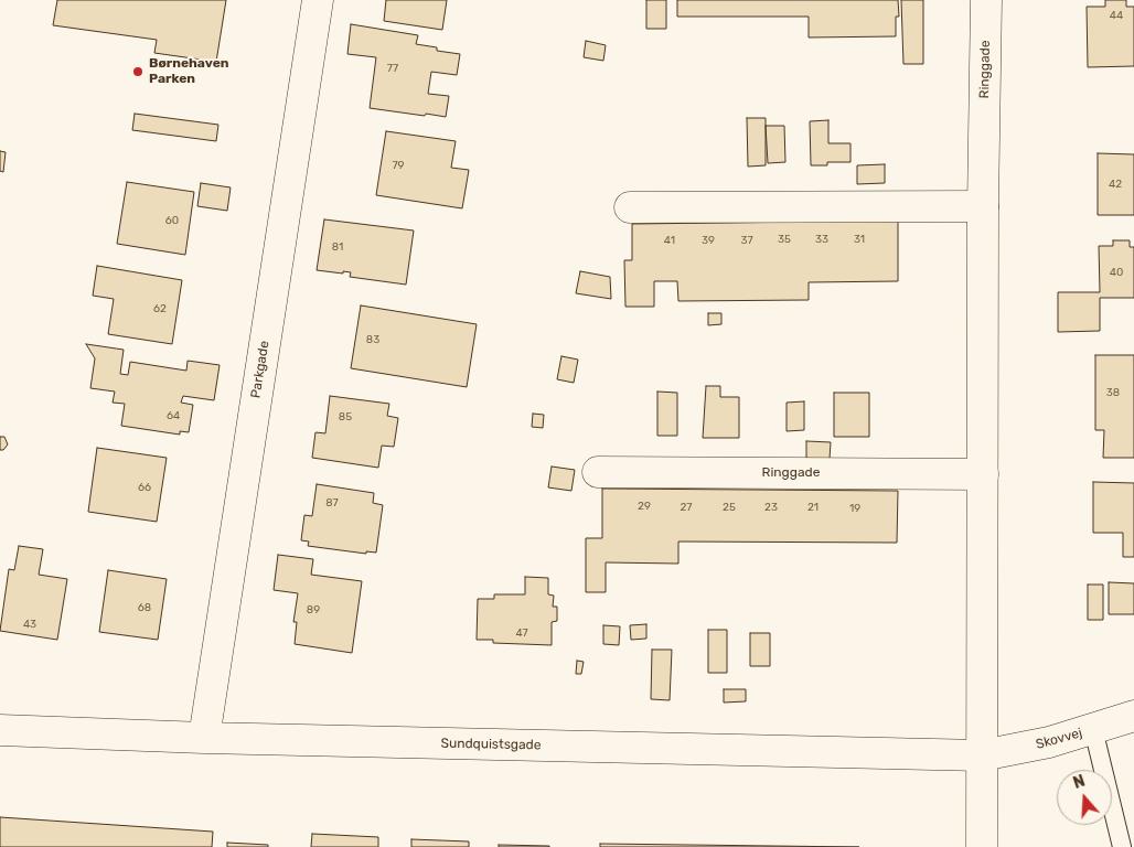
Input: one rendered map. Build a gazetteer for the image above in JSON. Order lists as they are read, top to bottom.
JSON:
{
  "streets": {
    "street": [
      "Ringgade",
      "Parkgade",
      "Skovvej",
      "Sundquistsgade"
    ]
  },
  "crossings": [
    ["Ringgade", "Skovvej"],
    ["Ringgade", "Sundquistsgade"],
    ["Parkgade", "Sundquistsgade"],
    ["Skovvej", "Sundquistsgade"]
  ],
  "places": ["Børnehaven Parken"],
  "house_numbers": [
    "44",
    "77",
    "79",
    "42",
    "60",
    "35",
    "33",
    "31",
    "41",
    "39",
    "37",
    "81",
    "40",
    "62",
    "83",
    "38",
    "64",
    "85",
    "66",
    "87",
    "29",
    "27",
    "25",
    "23",
    "21",
    "19",
    "68",
    "89",
    "43",
    "47"
  ],
  "north": "top"
}
